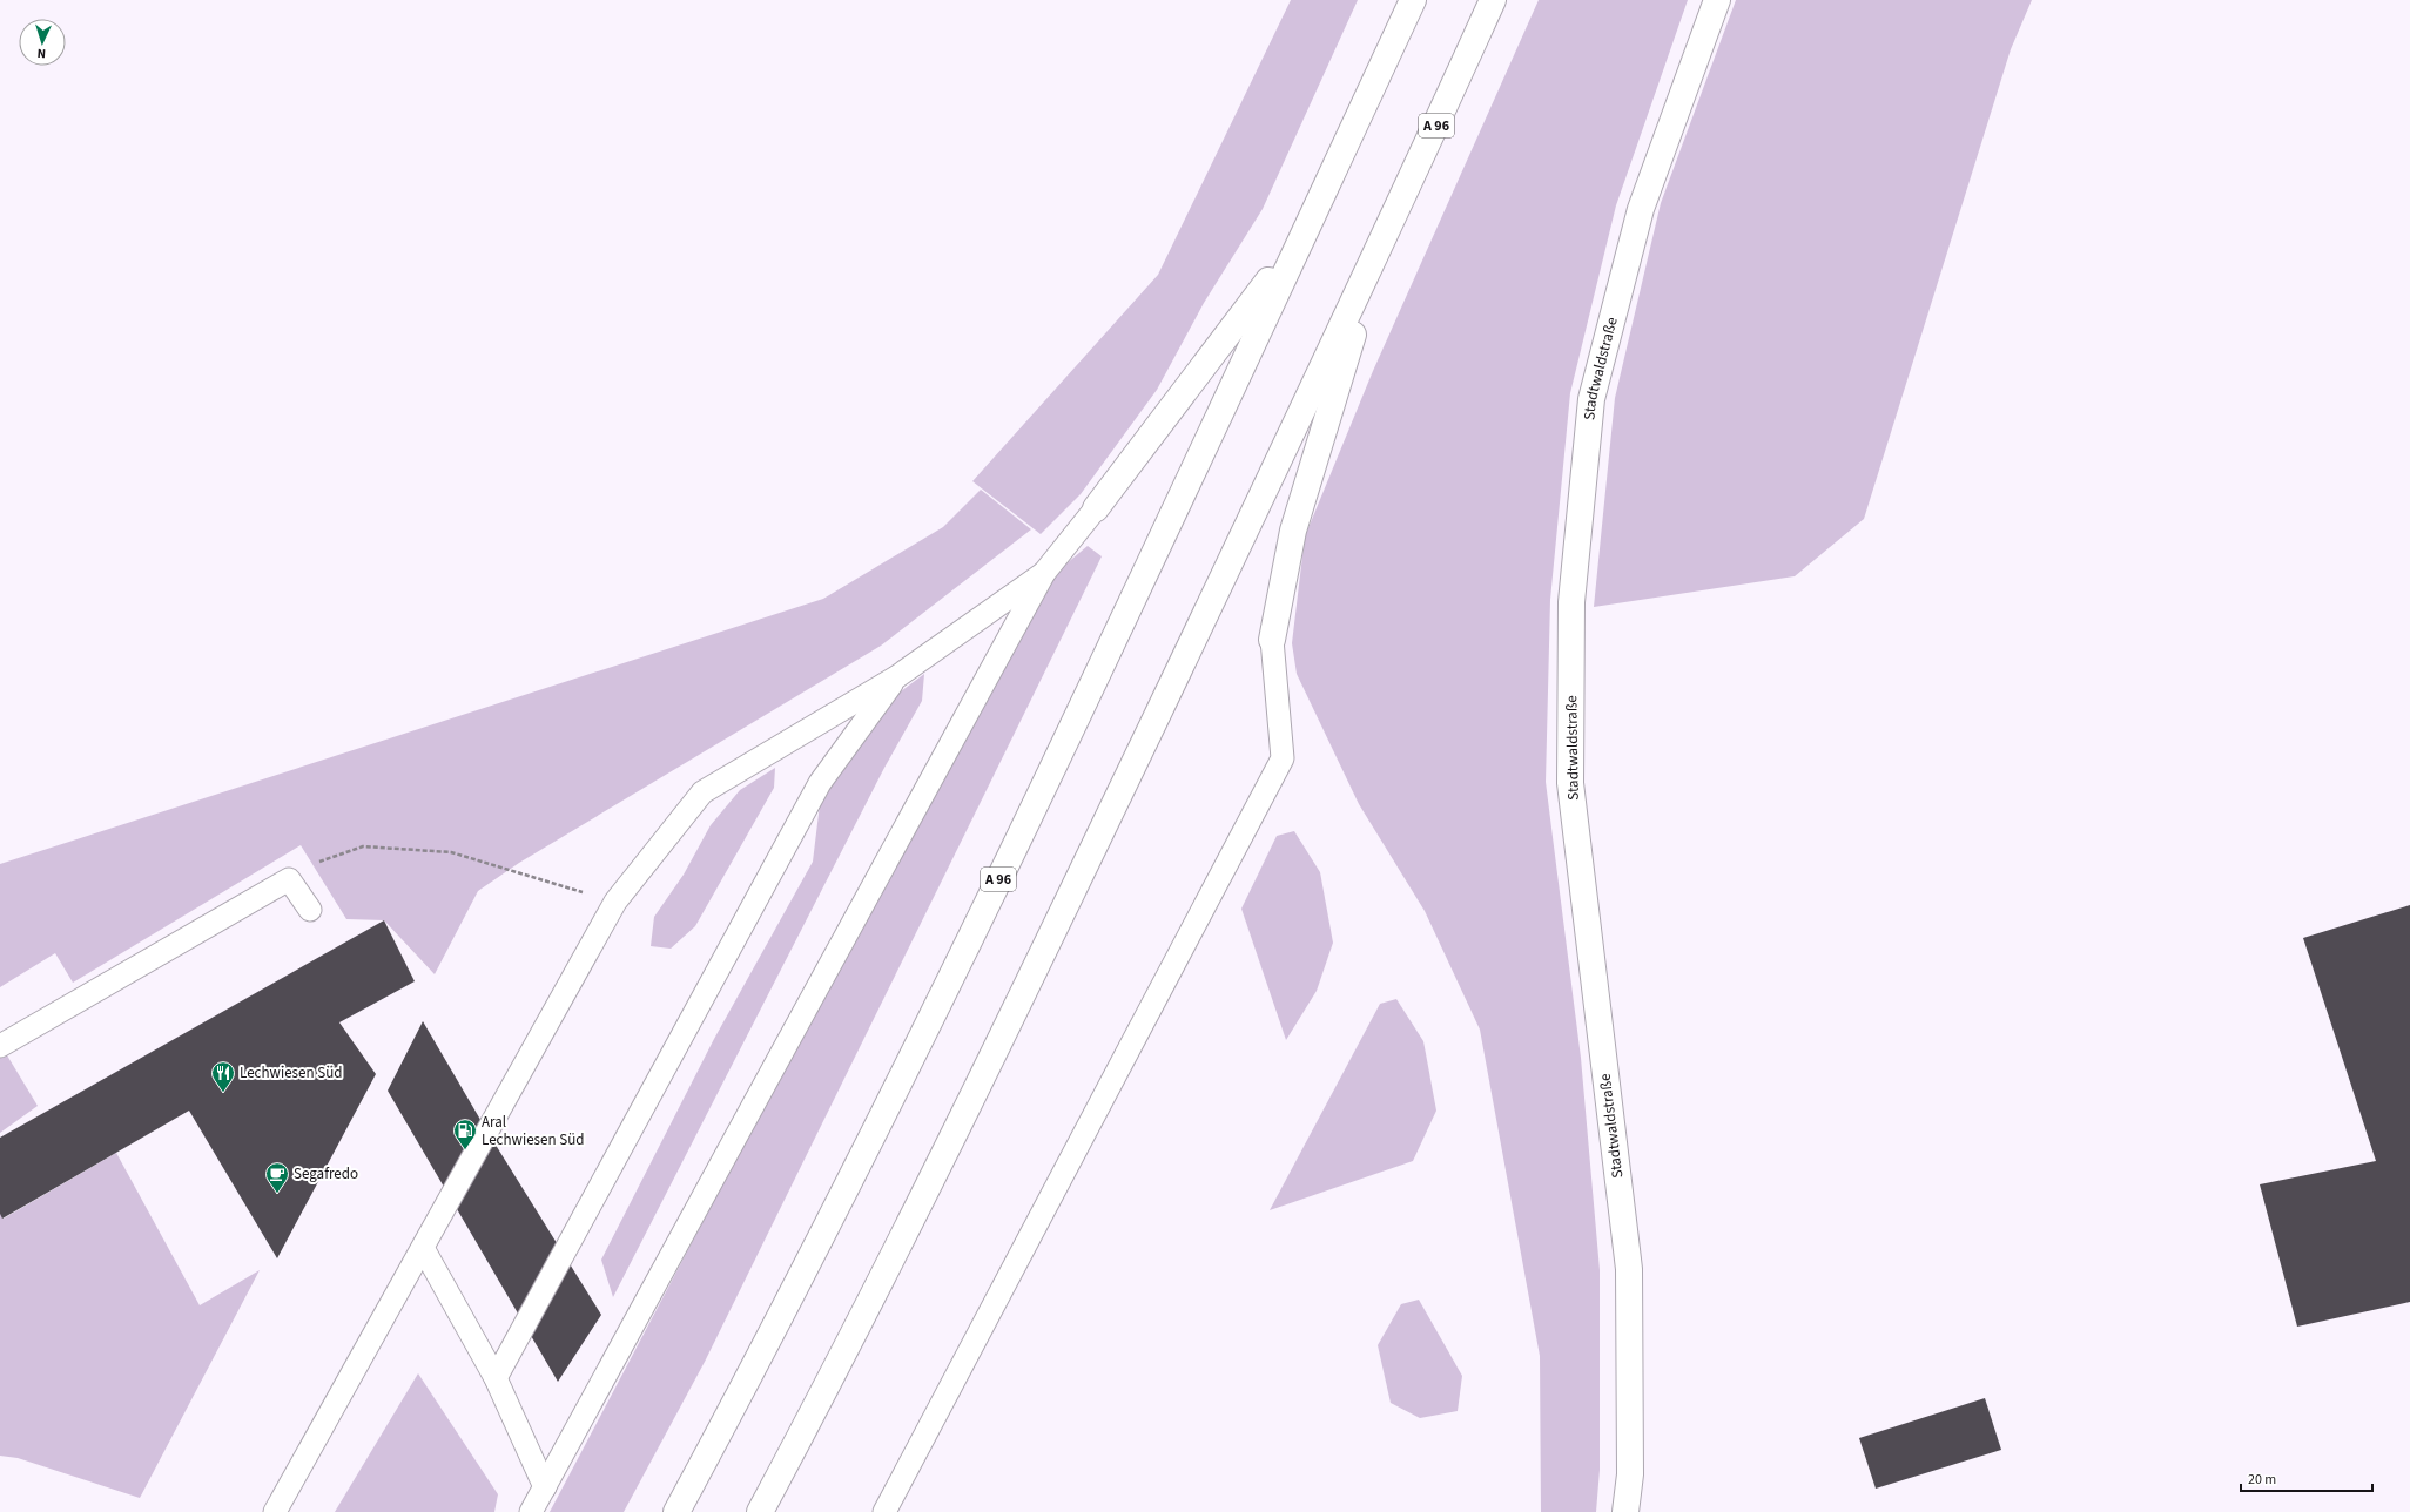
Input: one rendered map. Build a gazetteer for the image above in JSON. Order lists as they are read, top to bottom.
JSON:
{
  "streets": {
    "main road": ["A 96", "Stadtwaldstraße"]
  },
  "places": {
    "restaurant": ["Lechwiesen Süd"],
    "fuel station": ["Aral Lechwiesen Süd"],
    "cafe": ["Segafredo"]
  },
  "scale_bar": "20 m",
  "north": "bottom"
}
